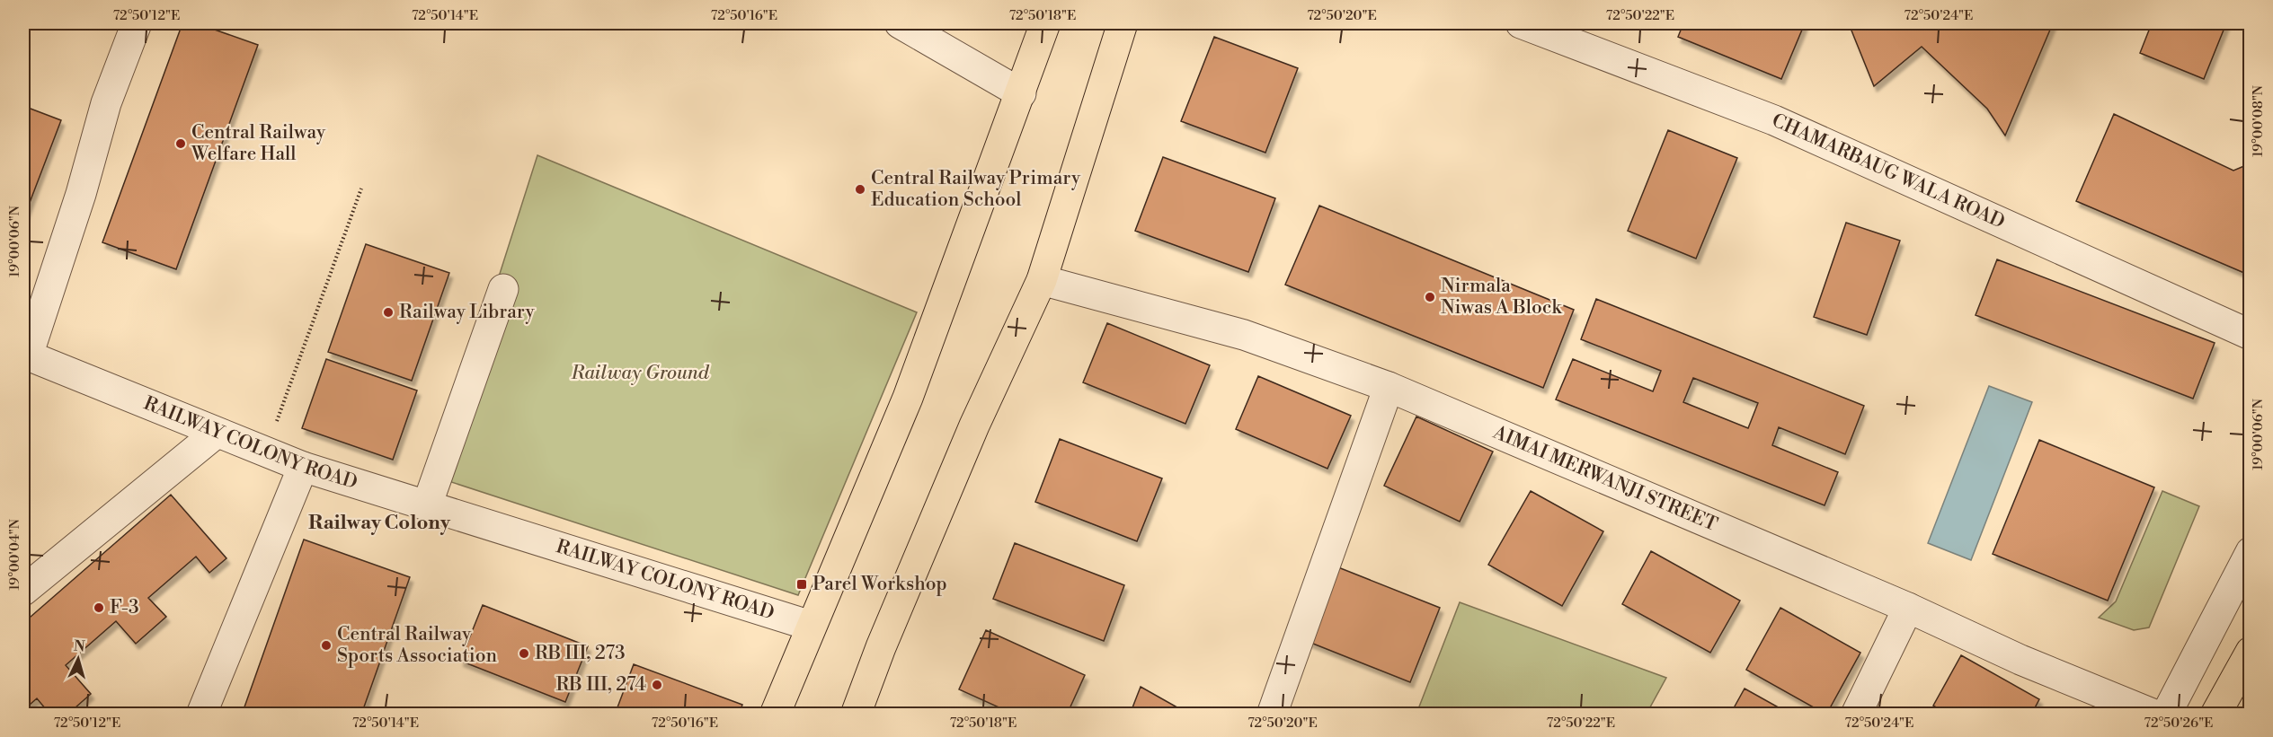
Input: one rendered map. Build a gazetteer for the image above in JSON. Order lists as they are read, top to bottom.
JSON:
{
  "streets": {
    "street": ["CHAMARBAUG WALA ROAD", "RAILWAY COLONY ROAD", "AIMAI MERWANJI STREET"]
  },
  "districts": ["Railway Colony"],
  "parks": ["Railway Ground"],
  "places": {
    "other": [
      "Central Railway Welfare Hall",
      "Central Railway Primary Education School",
      "Nirmala Niwas A Block",
      "Railway Library",
      "F-3",
      "Central Railway Sports Association",
      "RB III, 273",
      "RB III, 274"
    ],
    "transit": ["Parel Workshop"]
  },
  "north": "top",
  "coordinates": [
    "72°50'12\"E",
    "72°50'14\"E",
    "72°50'16\"E",
    "72°50'18\"E",
    "72°50'20\"E",
    "72°50'22\"E",
    "72°50'24\"E",
    "19°00'08\"N",
    "19°00'06\"N",
    "19°00'04\"N",
    "72°50'26\"E"
  ]
}
